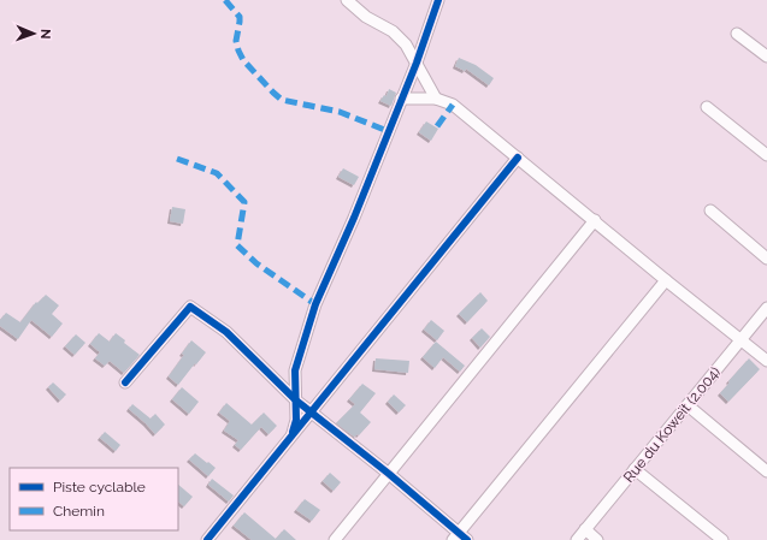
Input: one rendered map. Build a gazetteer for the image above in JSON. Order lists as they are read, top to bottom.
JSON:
{
  "streets": {
    "street": ["Rue du Koweït (2.004)"]
  },
  "legend": ["Piste cyclable", "Chemin"],
  "north": "right"
}
